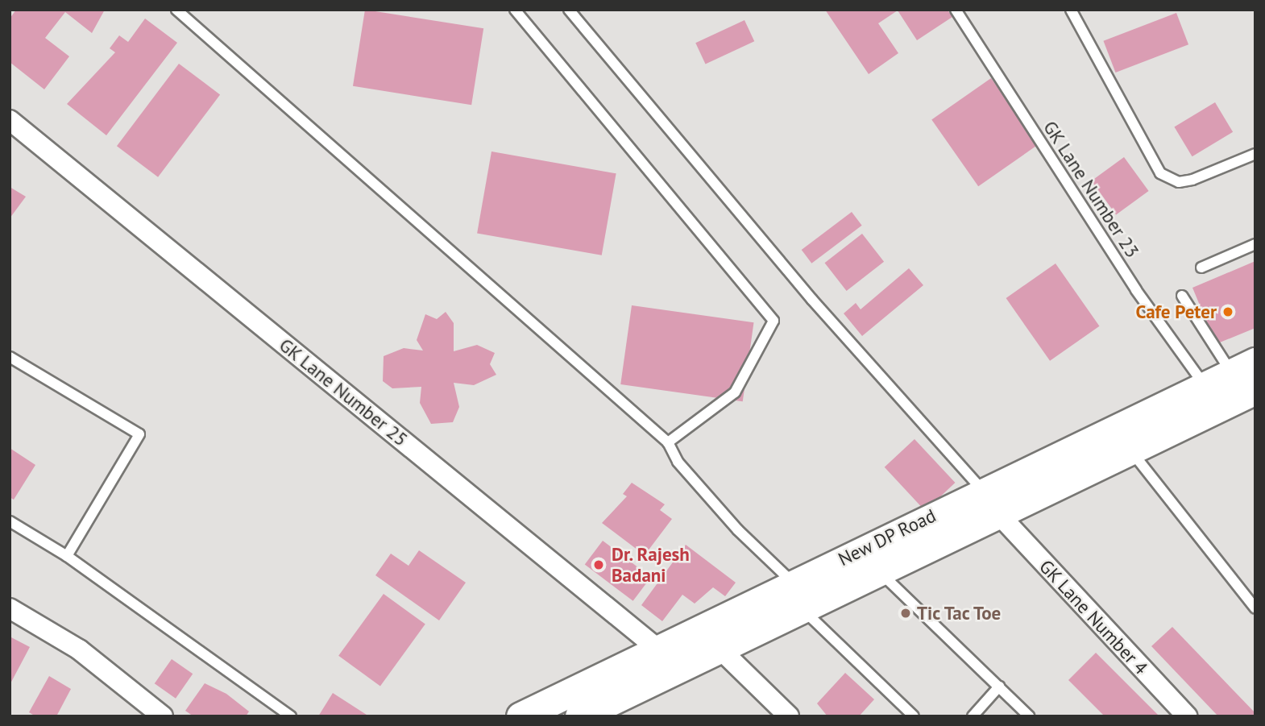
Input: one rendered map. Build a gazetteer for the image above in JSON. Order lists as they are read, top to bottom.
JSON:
{
  "streets": {
    "main road": ["New DP Road"],
    "street": ["GK Lane Number 25", "GK Lane Number 4"],
    "lane": ["GK Lane Number 23"]
  },
  "crossings": [
    ["GK Lane Number 23", "New DP Road"],
    ["GK Lane Number 25", "New DP Road"],
    ["New DP Road", "GK Lane Number 4"]
  ],
  "places": ["Cafe Peter", "Dr. Rajesh Badani", "Tic Tac Toe"]
}
